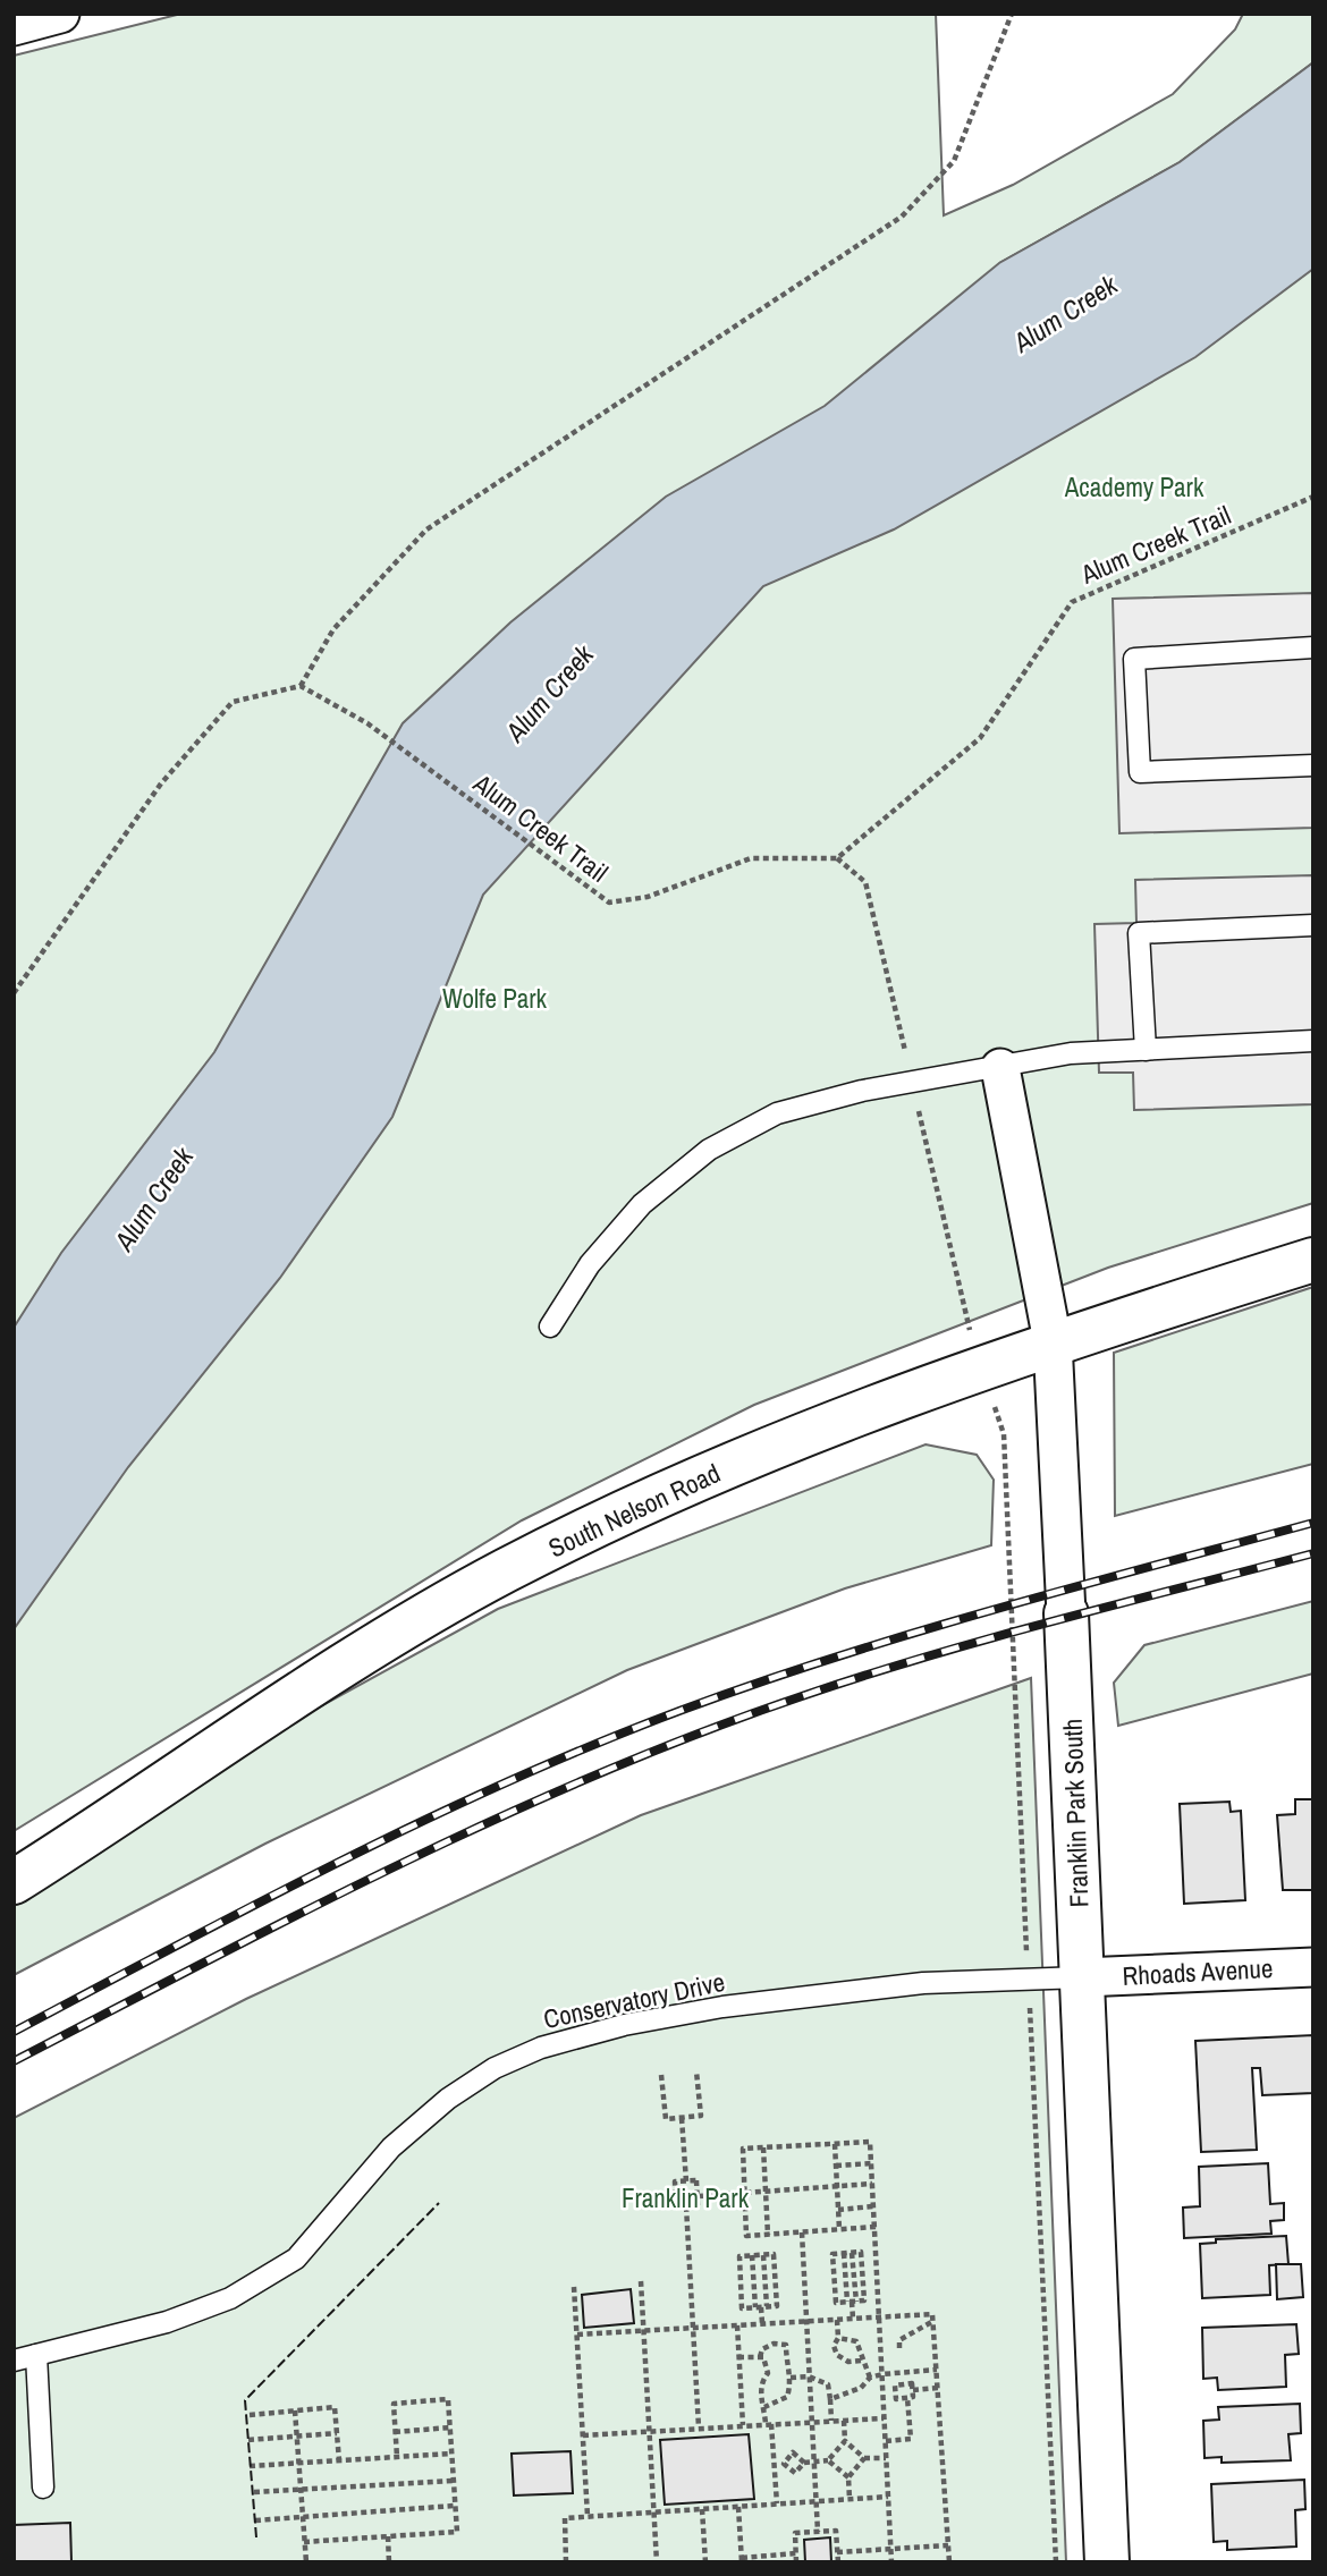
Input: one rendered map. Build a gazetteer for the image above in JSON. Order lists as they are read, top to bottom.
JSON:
{
  "streets": {
    "main road": ["South Nelson Road", "Franklin Park South"],
    "street": ["Rhoads Avenue"],
    "lane": ["Conservatory Drive"],
    "path": ["Alum Creek Trail"]
  },
  "crossings": [
    ["South Nelson Road", "Franklin Park South"],
    ["Franklin Park South", "Rhoads Avenue"],
    ["Franklin Park South", "Conservatory Drive"],
    ["Rhoads Avenue", "Conservatory Drive"]
  ],
  "water": ["Alum Creek"],
  "parks": ["Academy Park", "Wolfe Park", "Franklin Park"]
}
